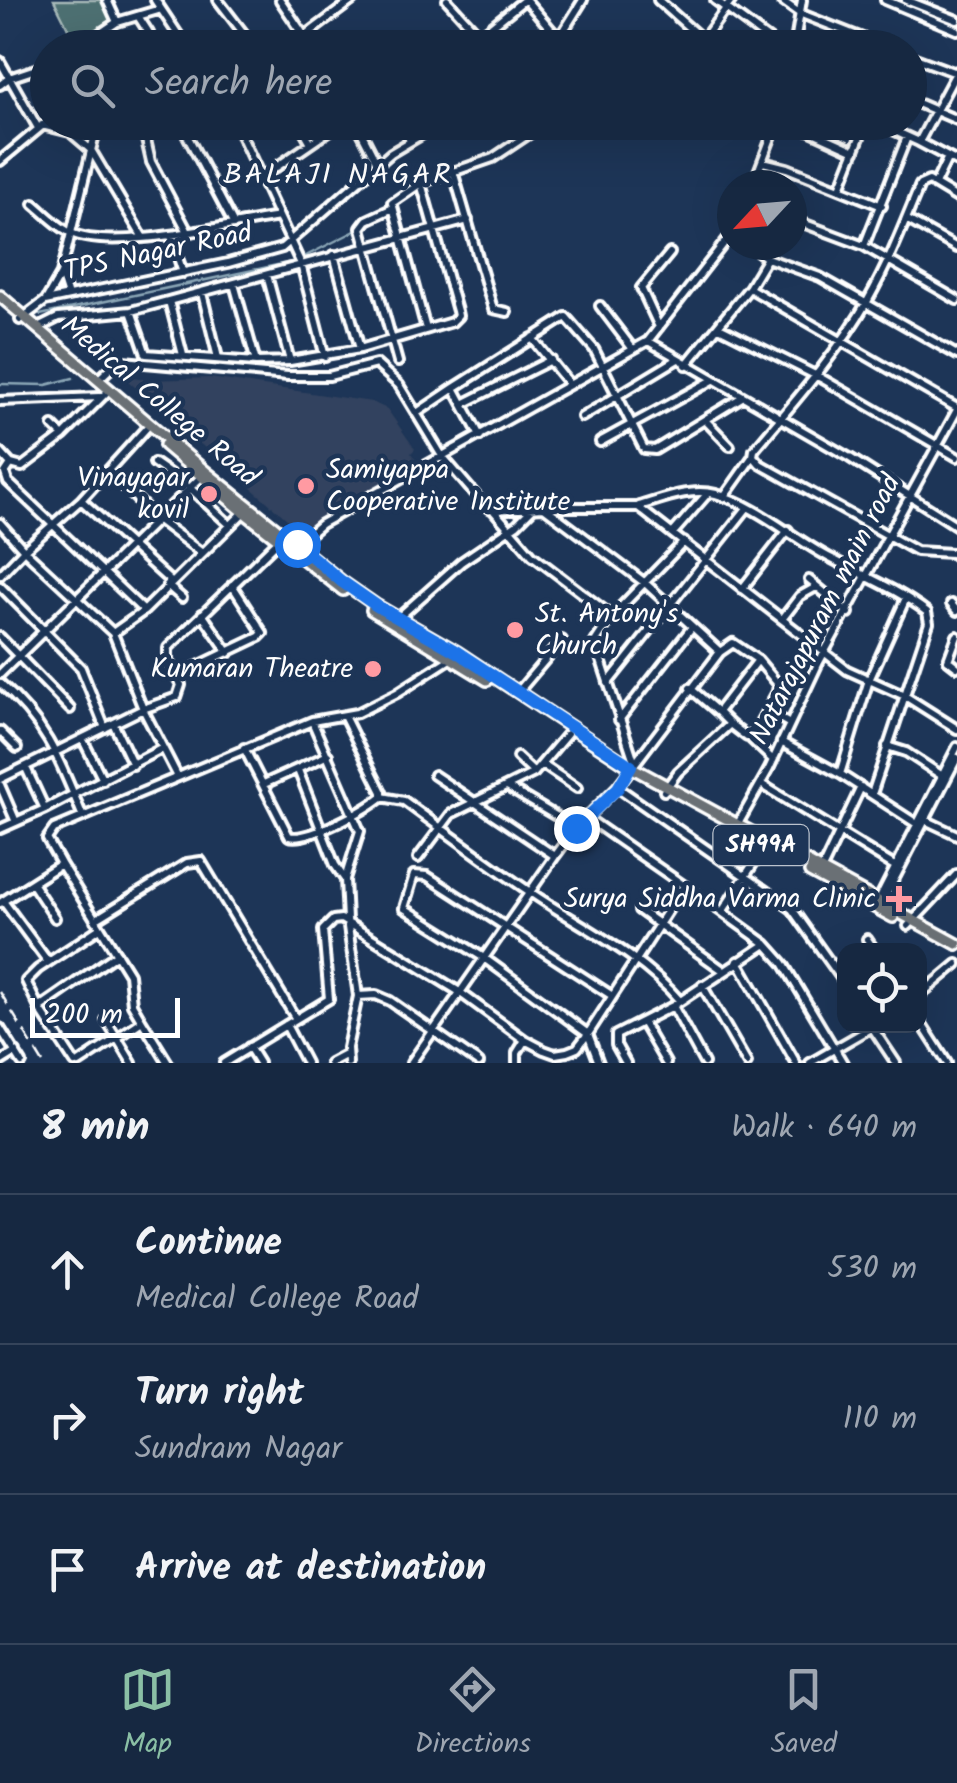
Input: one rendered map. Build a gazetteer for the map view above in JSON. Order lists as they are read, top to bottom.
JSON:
{
  "streets": {
    "main road": ["Medical College Road", "SH99A"],
    "street": ["TPS Nagar Road", "Natarajapuram main road"]
  },
  "crossings": [
    ["TPS Nagar Road", "Medical College Road"],
    ["Medical College Road", "Natarajapuram main road"]
  ],
  "districts": ["BALAJI NAGAR"],
  "places": {
    "other": [
      "Samiyappa Cooperative Institute",
      "Vinayagar kovil",
      "St. Antony's Church",
      "Kumaran Theatre"
    ],
    "health": ["Surya Siddha Varma Clinic"]
  },
  "scale_bar": "200 m",
  "north": "bottom left",
  "page": {
    "search": "Search here",
    "scale": "200 m",
    "heading": ["8 min", "Walk · 640 m"],
    "list": [
      ["Continue", "Medical College Road", "530 m"],
      ["Turn right", "Sundram Nagar", "110 m"],
      "Arrive at destination"
    ],
    "nav": ["Map", "Directions", "Saved"]
  }
}
